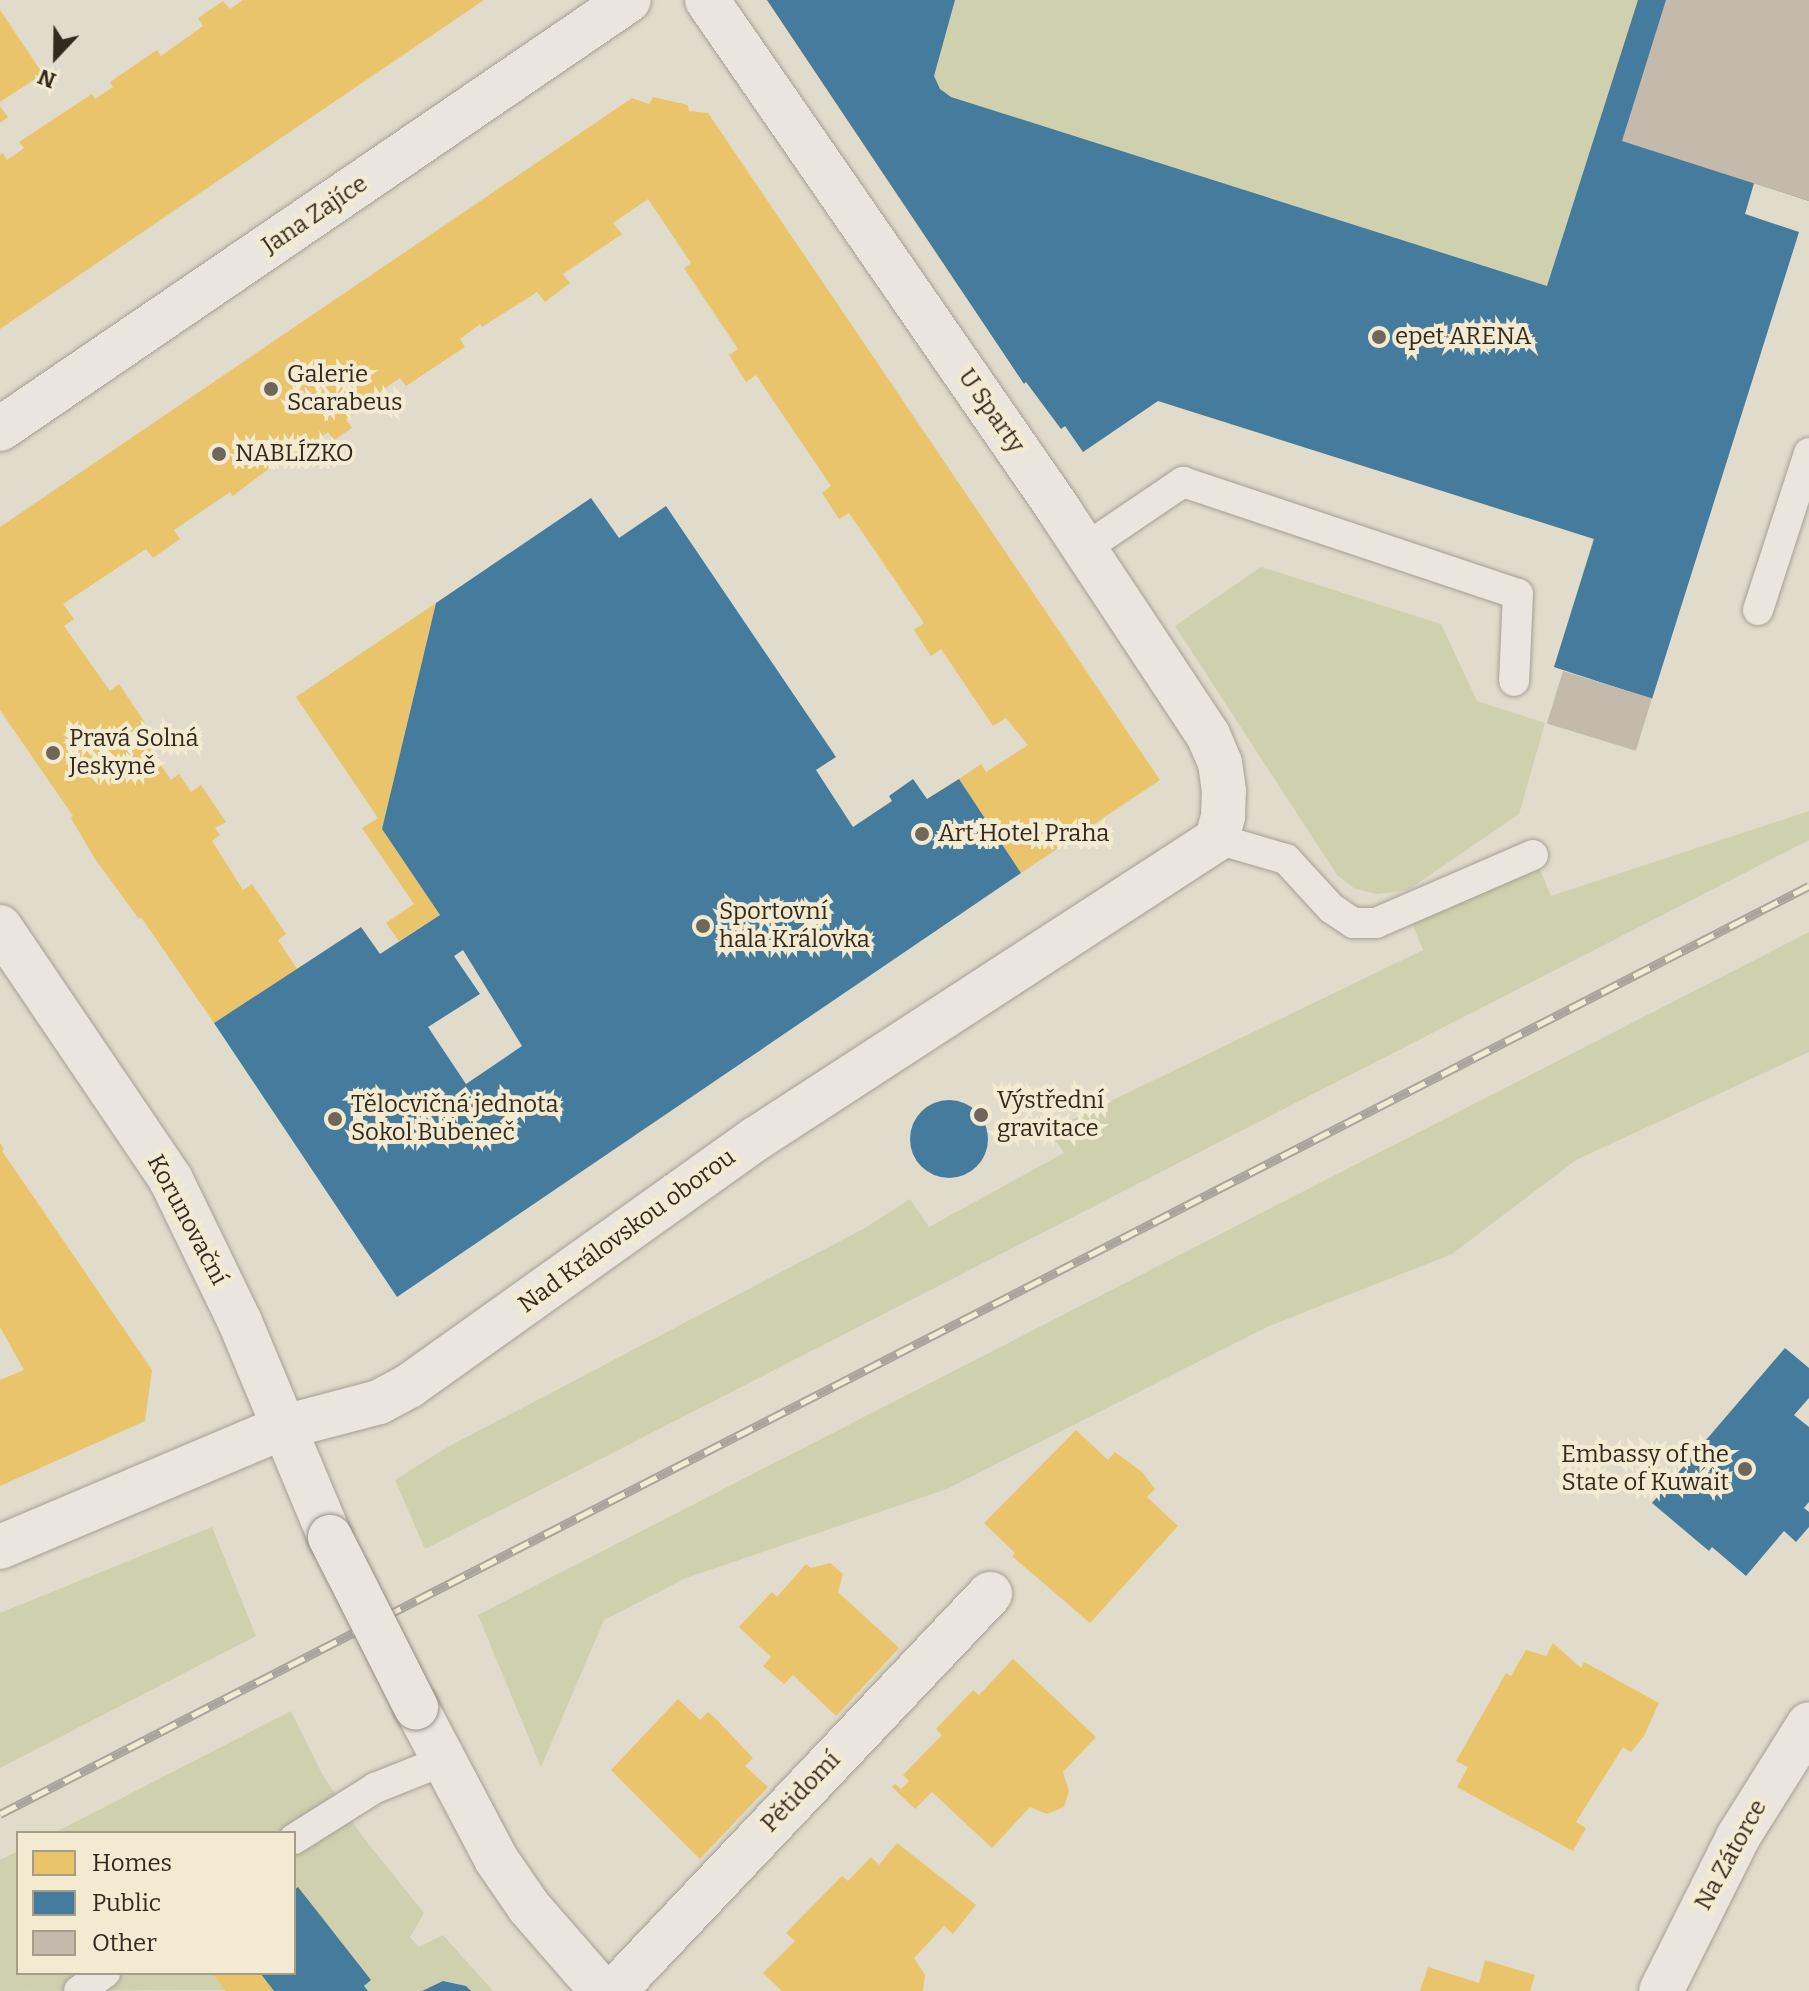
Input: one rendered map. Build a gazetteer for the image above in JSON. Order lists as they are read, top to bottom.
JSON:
{
  "streets": {
    "street": [
      "Jana Zajíce",
      "U Sparty",
      "Korunovační",
      "Nad Královskou oborou",
      "Pětidomí",
      "Na Zátorce"
    ]
  },
  "crossings": [
    ["U Sparty", "Nad Královskou oborou"],
    ["Korunovační", "Nad Královskou oborou"]
  ],
  "places": [
    "epet ARENA",
    "Galerie Scarabeus",
    "NABLÍZKO",
    "Pravá Solná Jeskyně",
    "Art Hotel Praha",
    "Sportovní hala Královka",
    "Výstřední gravitace",
    "Tělocvičná jednota Sokol Bubeneč",
    "Embassy of the State of Kuwait"
  ],
  "legend": ["Homes", "Public", "Other"],
  "north": "bottom"
}
